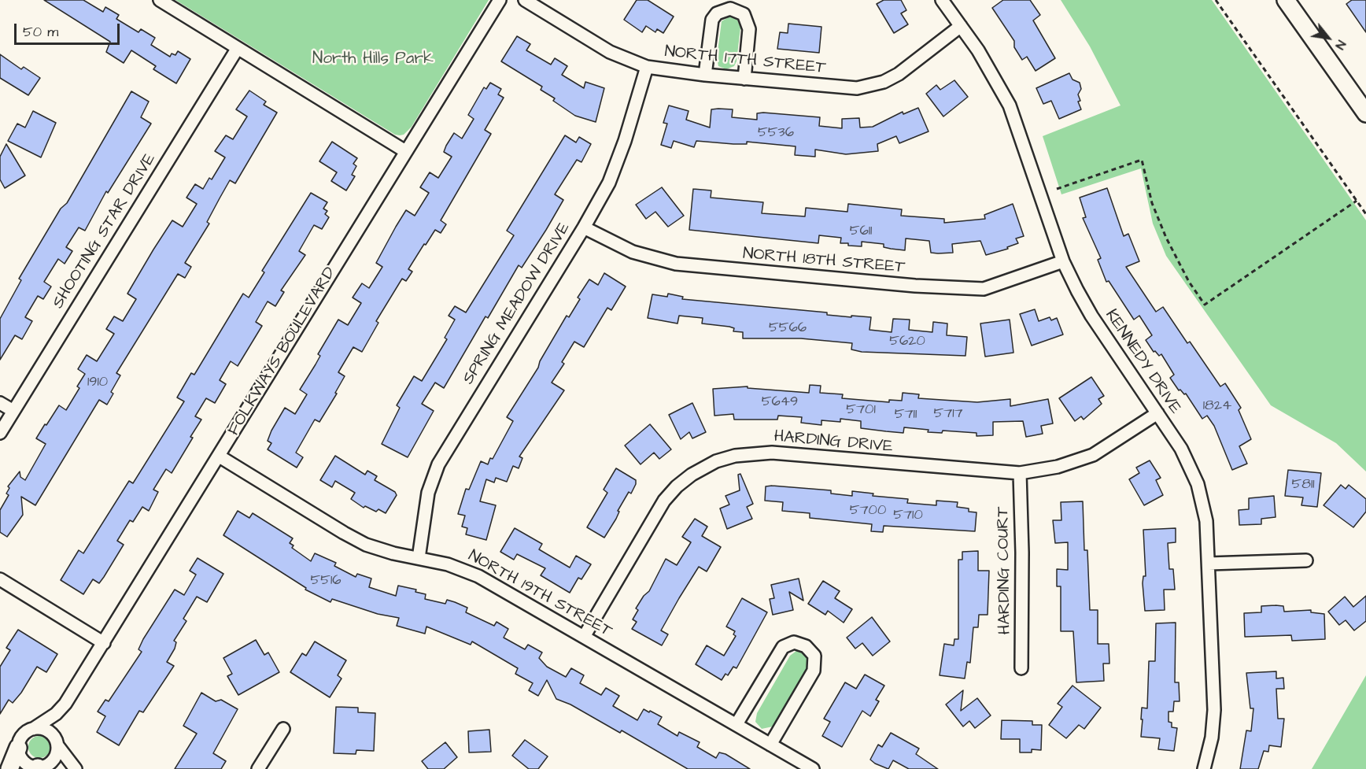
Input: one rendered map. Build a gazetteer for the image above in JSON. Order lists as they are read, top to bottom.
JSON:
{
  "streets": {
    "street": [
      "NORTH 17TH STREET",
      "SHOOTING STAR DRIVE",
      "NORTH 18TH STREET",
      "SPRING MEADOW DRIVE",
      "FOLKWAYS BOULEVARD",
      "KENNEDY DRIVE",
      "HARDING DRIVE",
      "HARDING COURT",
      "NORTH 19TH STREET"
    ]
  },
  "crossings": [
    ["NORTH 17TH STREET", "SPRING MEADOW DRIVE"],
    ["NORTH 17TH STREET", "KENNEDY DRIVE"],
    ["NORTH 18TH STREET", "SPRING MEADOW DRIVE"],
    ["NORTH 18TH STREET", "KENNEDY DRIVE"],
    ["SPRING MEADOW DRIVE", "NORTH 19TH STREET"],
    ["FOLKWAYS BOULEVARD", "NORTH 19TH STREET"],
    ["KENNEDY DRIVE", "HARDING DRIVE"],
    ["HARDING DRIVE", "HARDING COURT"],
    ["HARDING DRIVE", "NORTH 19TH STREET"]
  ],
  "parks": ["North Hills Park"],
  "house_numbers": [
    "5536",
    "5611",
    "5566",
    "5620",
    "1910",
    "5649",
    "1824",
    "5701",
    "5717",
    "5711",
    "5811",
    "5700",
    "5710",
    "5516"
  ],
  "scale_bar": "50 m",
  "north": "bottom right"
}
